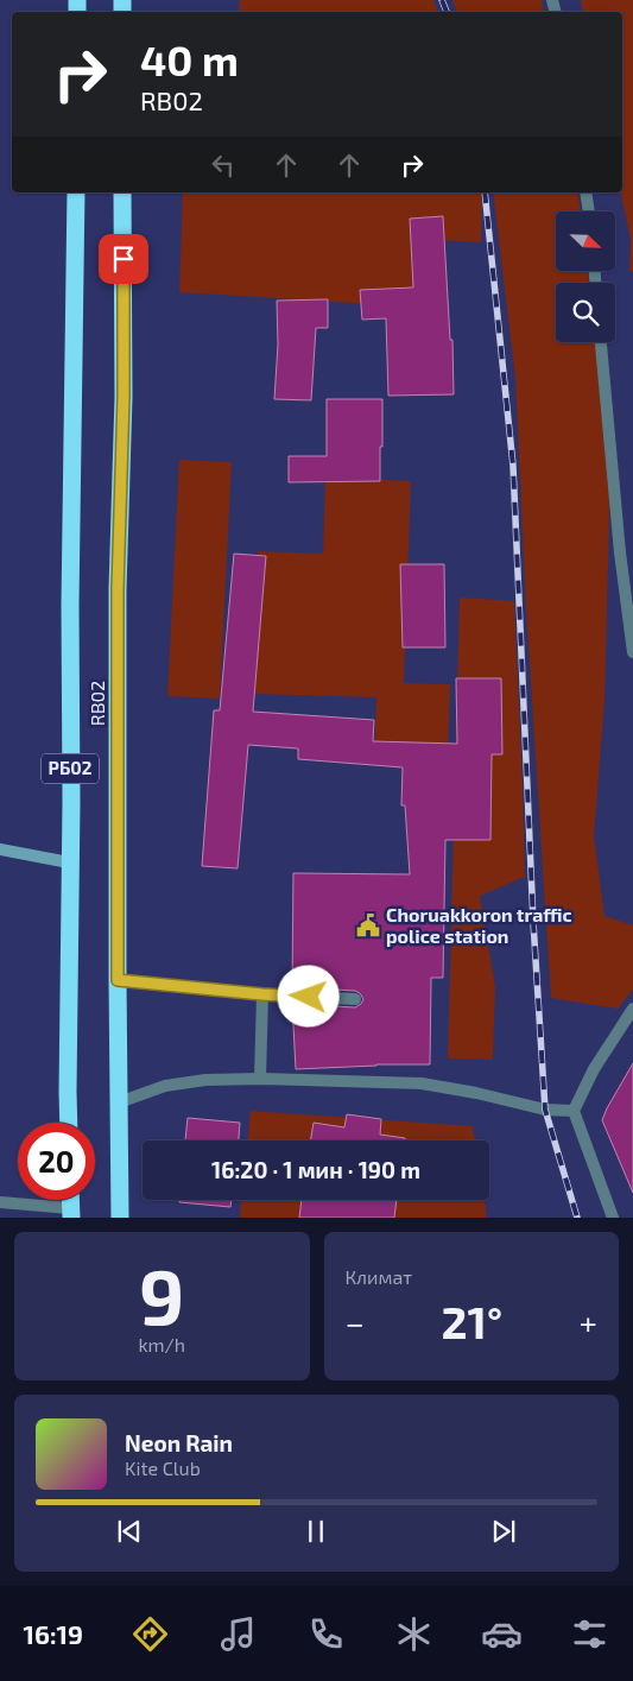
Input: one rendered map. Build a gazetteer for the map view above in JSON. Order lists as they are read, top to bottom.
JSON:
{
  "streets": {
    "highway": ["RB02", "РБ02"]
  },
  "places": {
    "public building": ["Choruakkoron traffic police station"]
  },
  "north": "bottom right",
  "page": {
    "turn": ["40 m", "RB02"],
    "limit": "20",
    "trip": "16:20 · 1 мин · 190 m",
    "tile": [
      ["9", "km/h"],
      "Климат"
    ],
    "heat": ["−", "21°", "+"],
    "song": ["Neon Rain", "Kite Club"],
    "tabs": "16:19"
  }
}
